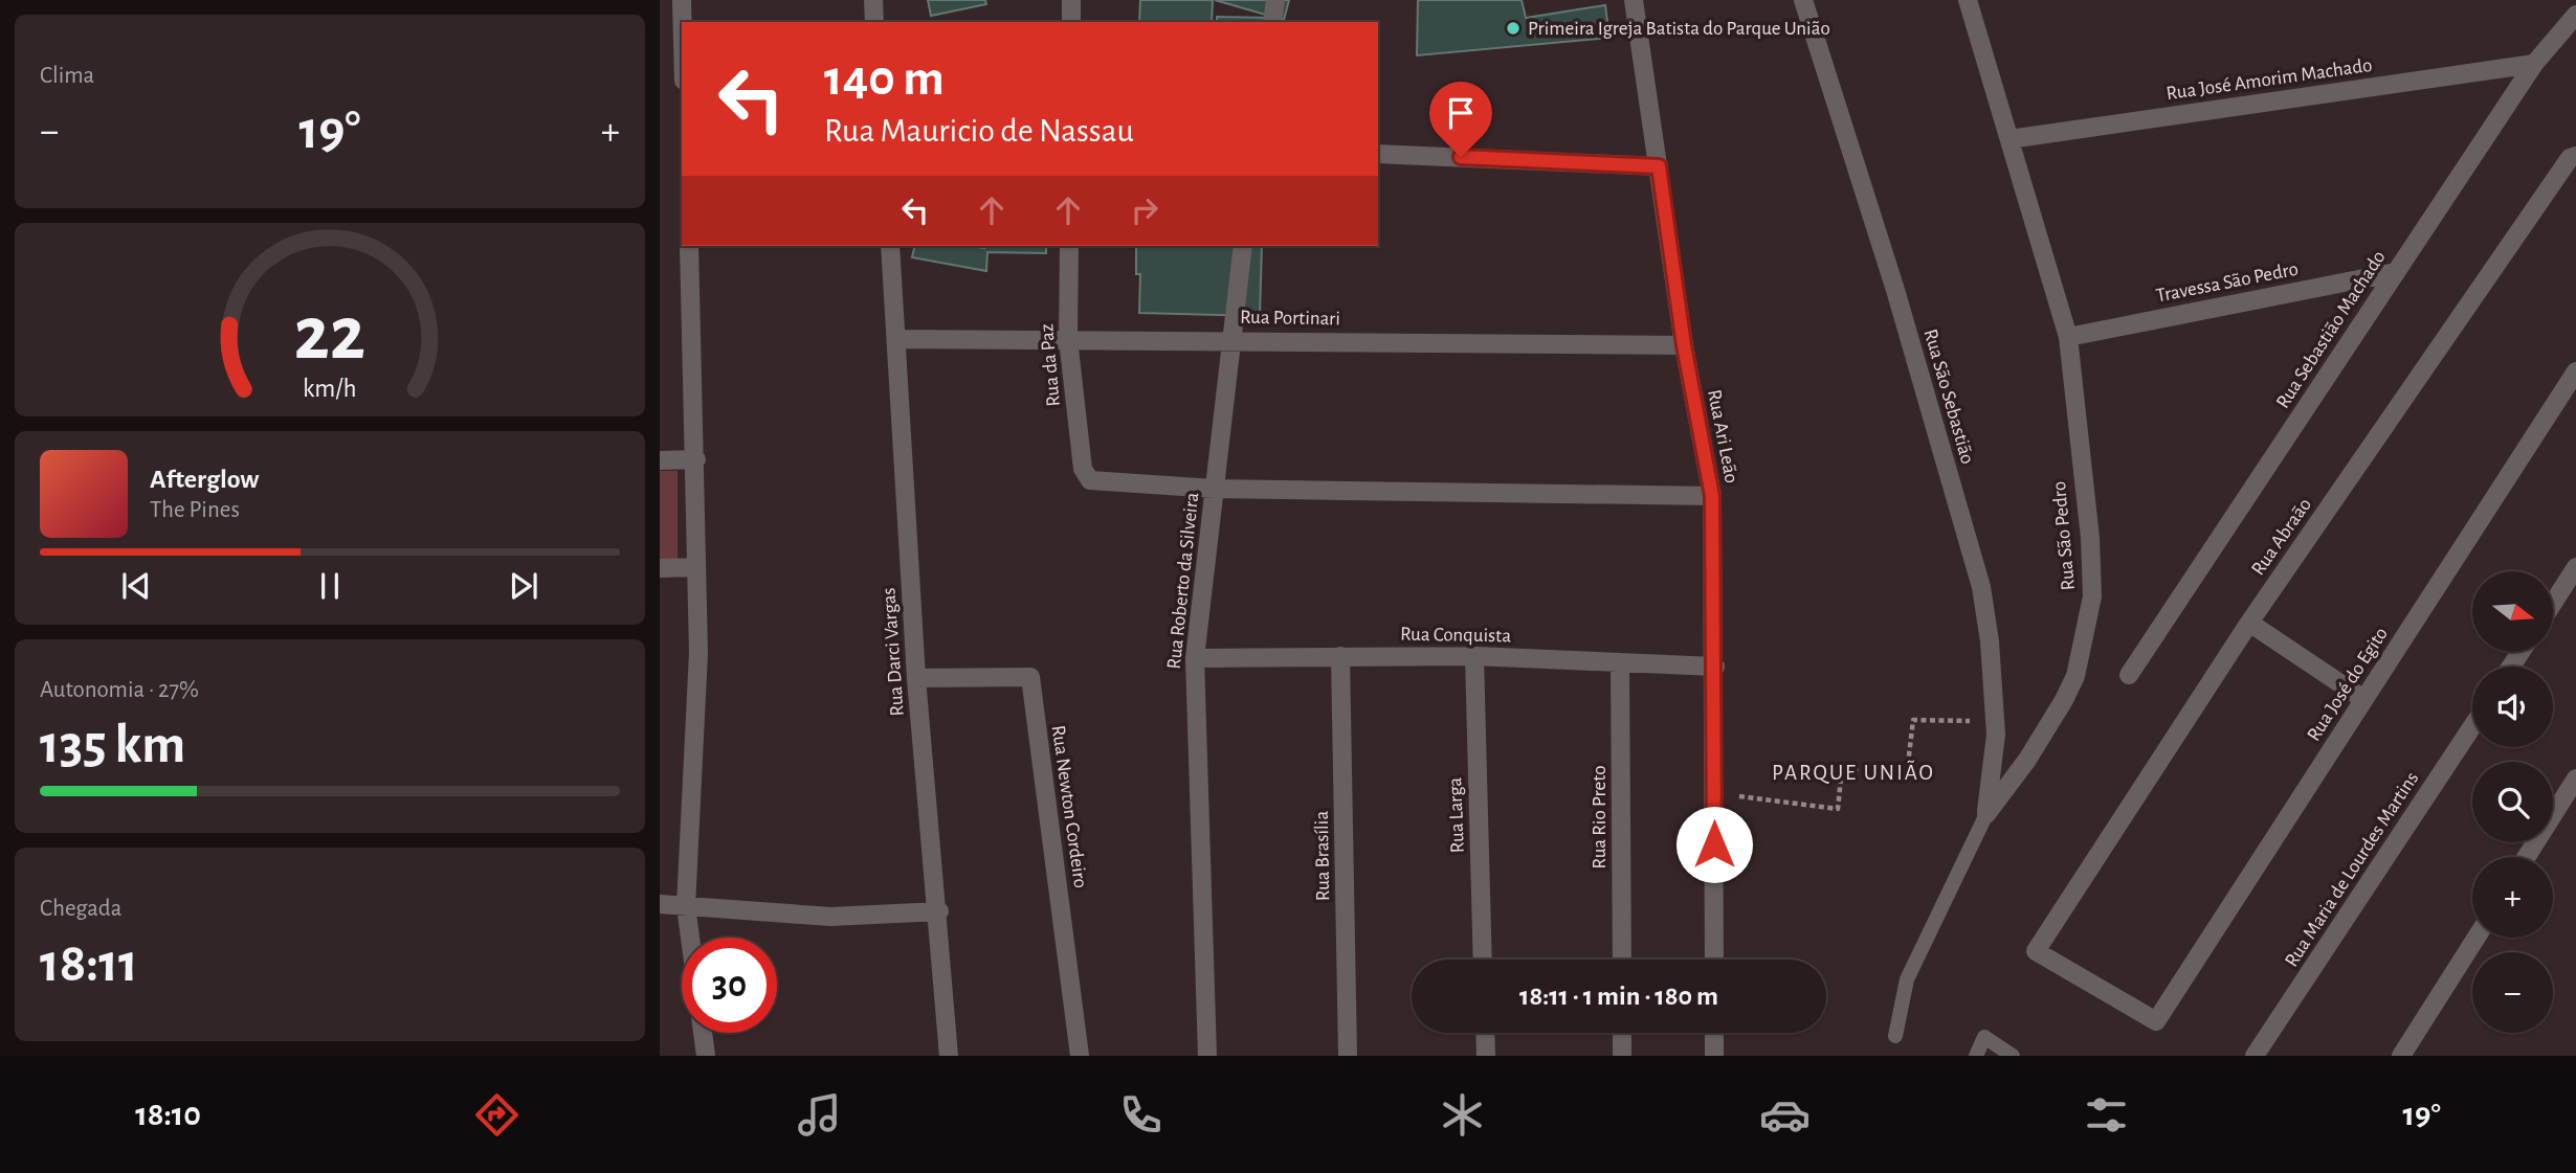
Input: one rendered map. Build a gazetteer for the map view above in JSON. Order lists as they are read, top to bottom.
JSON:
{
  "streets": {
    "street": [
      "Rua José Amorim Machado",
      "Travessa São Pedro",
      "Rua Portinari",
      "Rua Sebastião Machado",
      "Rua da Paz",
      "Rua São Sebastião",
      "Rua Ari Leão",
      "Rua São Pedro",
      "Rua Abraão",
      "Rua Roberto da Silveira",
      "Rua Conquista",
      "Rua Darci Vargas",
      "Rua José do Egito",
      "Rua Newton Cordeiro",
      "Rua Larga",
      "Rua Rio Preto",
      "Rua Brasília",
      "Rua Maria de Lourdes Martins"
    ]
  },
  "crossings": [
    ["Rua José Amorim Machado", "Rua Sebastião Machado"],
    ["Rua José Amorim Machado", "Rua São Pedro"],
    ["Travessa São Pedro", "Rua Sebastião Machado"],
    ["Travessa São Pedro", "Rua São Pedro"],
    ["Rua Portinari", "Rua da Paz"],
    ["Rua Portinari", "Rua Ari Leão"],
    ["Rua Portinari", "Rua Roberto da Silveira"],
    ["Rua Portinari", "Rua Darci Vargas"],
    ["Rua da Paz", "Rua Roberto da Silveira"],
    ["Rua São Sebastião", "Rua São Pedro"],
    ["Rua Ari Leão", "Rua Conquista"],
    ["Rua Abraão", "Rua José do Egito"],
    ["Rua Roberto da Silveira", "Rua Conquista"],
    ["Rua Conquista", "Rua Larga"],
    ["Rua Conquista", "Rua Rio Preto"],
    ["Rua Conquista", "Rua Brasília"],
    ["Rua Darci Vargas", "Rua Newton Cordeiro"]
  ],
  "districts": ["PARQUE UNIÃO"],
  "places": ["Primeira Igreja Batista do Parque União"],
  "north": "right",
  "page": {
    "tile": [
      "Clima",
      ["Autonomia · 27%", "135 km"],
      ["Chegada", "18:11"]
    ],
    "turn": ["140 m", "Rua Mauricio de Nassau"],
    "heat": ["−", "19°", "+"],
    "song": ["Afterglow", "The Pines"],
    "map_buttons": ["+", "−"],
    "limit": "30",
    "trip": "18:11 · 1 min · 180 m",
    "tabs": ["18:10", "19°"],
    "gauge": ["22", "km/h"]
  }
}
